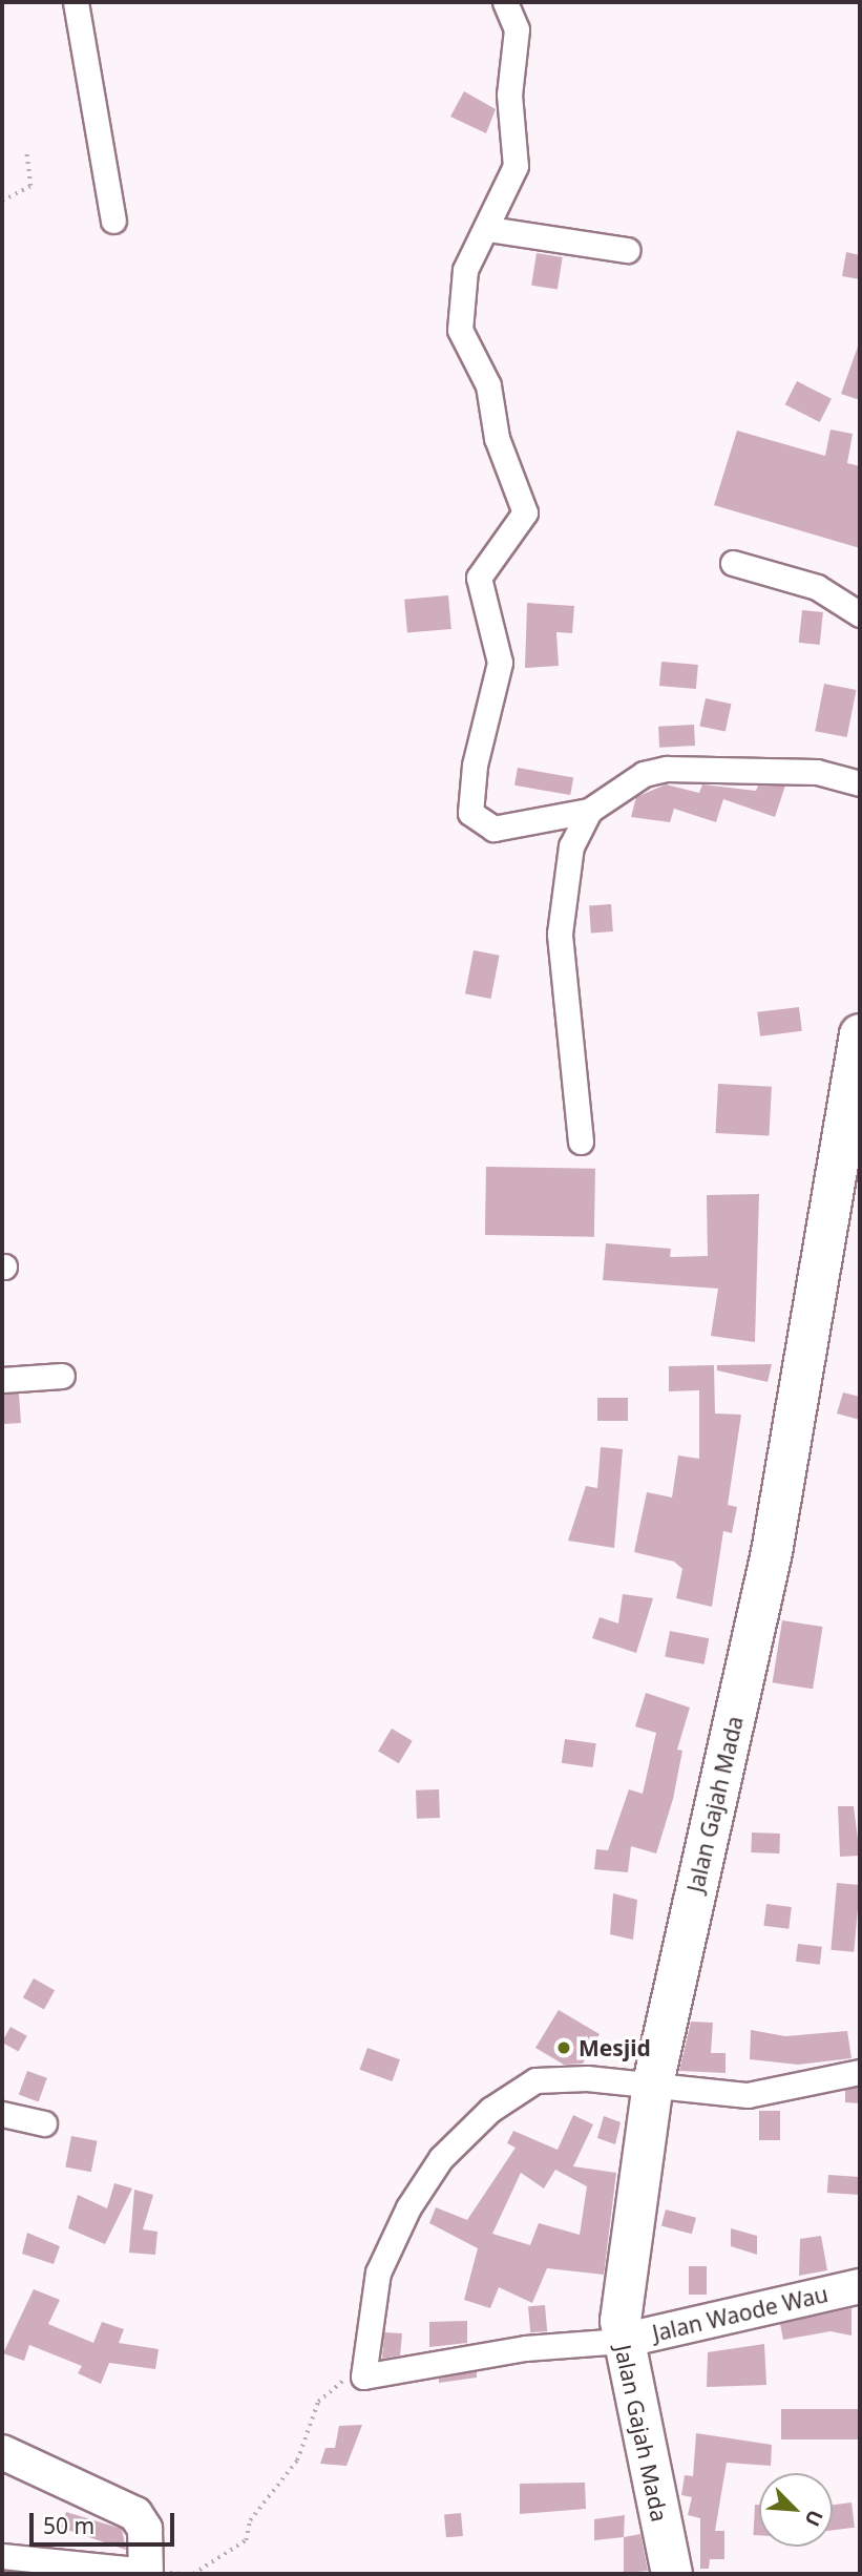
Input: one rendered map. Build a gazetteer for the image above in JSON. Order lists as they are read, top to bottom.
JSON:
{
  "streets": {
    "highway": ["Jalan Gajah Mada"],
    "street": ["Jalan Waode Wau"]
  },
  "crossings": [
    ["Jalan Gajah Mada", "Jalan Waode Wau"]
  ],
  "places": ["Mesjid"],
  "scale_bar": "50 m",
  "north": "bottom right"
}
